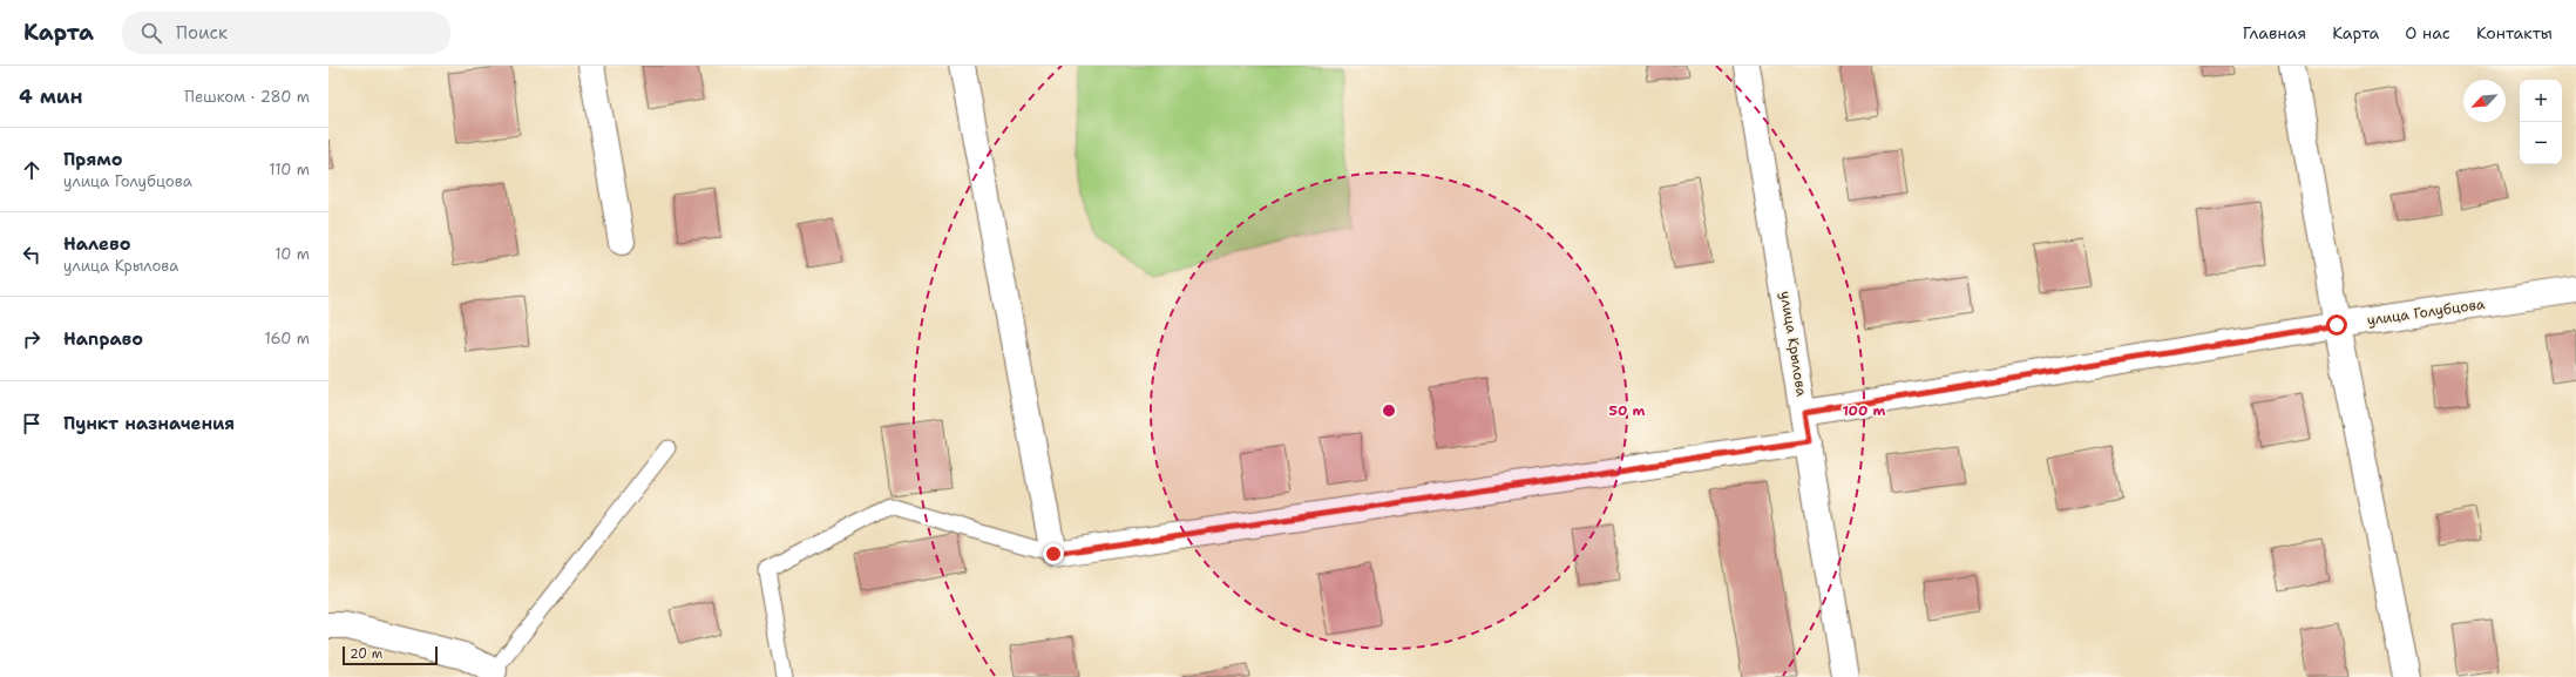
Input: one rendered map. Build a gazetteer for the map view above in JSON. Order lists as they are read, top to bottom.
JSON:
{
  "streets": {
    "street": ["улица Голубцова", "улица Крылова"]
  },
  "crossings": [
    ["улица Голубцова", "улица Крылова"]
  ],
  "scale_bar": "20 m",
  "north": "bottom left",
  "page": {
    "header": "Карта",
    "search": "Поиск",
    "nav": [
      "Главная",
      "Карта",
      "О нас",
      "Контакты"
    ],
    "heading": ["4 мин", "Пешком · 280 m"],
    "map_buttons": ["+", "−"],
    "list": [
      ["Прямо", "улица Голубцова", "110 m"],
      ["Налево", "улица Крылова", "10 m"],
      ["Направо", "160 m"],
      "Пункт назначения"
    ],
    "scale": "20 m"
  },
  "rings": ["50 m", "100 m"]
}
